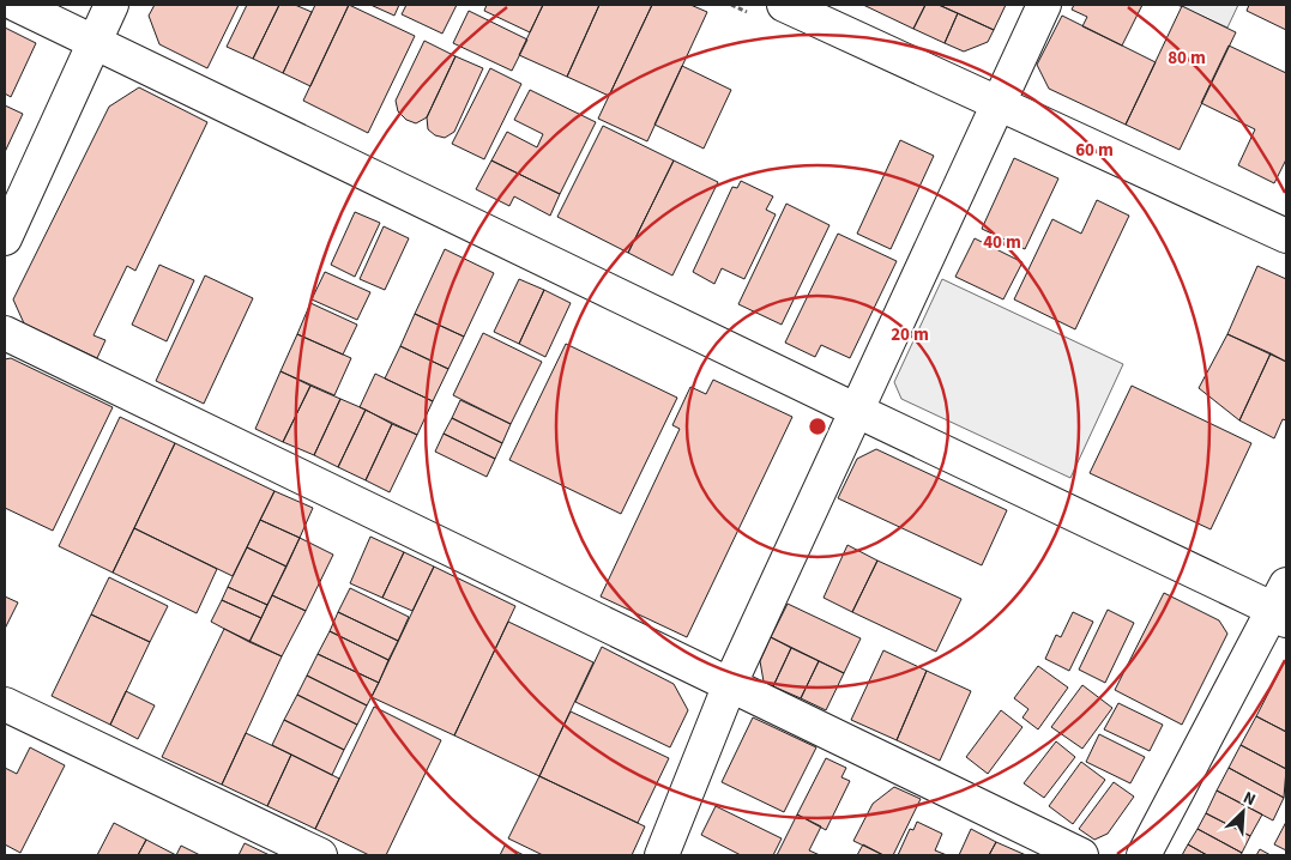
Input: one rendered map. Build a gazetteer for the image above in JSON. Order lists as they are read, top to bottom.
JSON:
{
  "north": "top right",
  "rings": [
    "80 m",
    "60 m",
    "40 m",
    "20 m"
  ]
}
